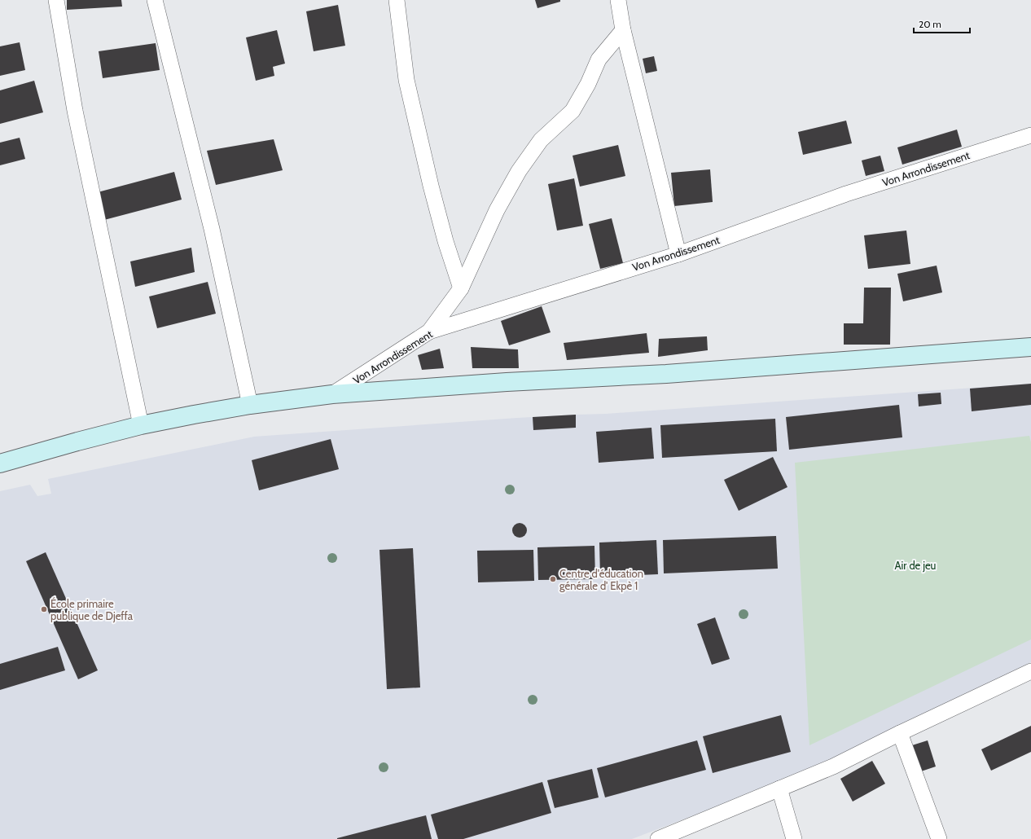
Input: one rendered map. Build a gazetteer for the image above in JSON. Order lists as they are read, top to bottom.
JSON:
{
  "streets": {
    "street": ["Von Arrondissement"]
  },
  "parks": ["Air de jeu"],
  "places": ["Centre d'éducation générale d' Ekpè 1", "École primaire publique de Djeffa"],
  "scale_bar": "20 m"
}
